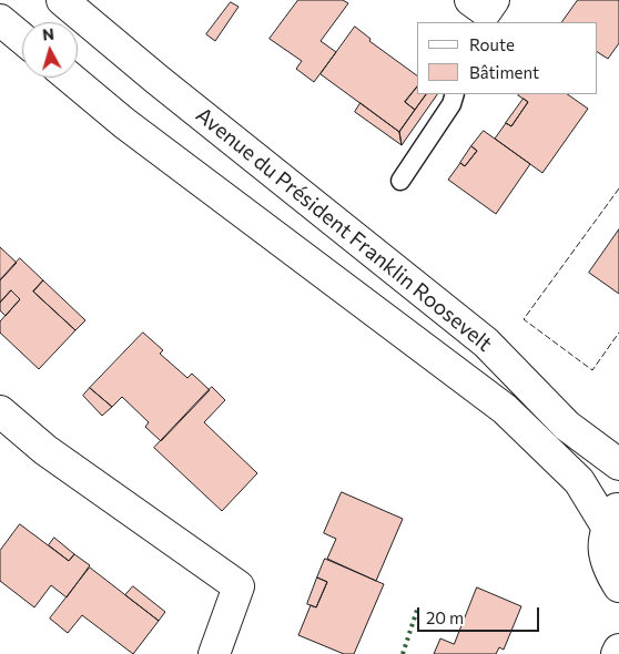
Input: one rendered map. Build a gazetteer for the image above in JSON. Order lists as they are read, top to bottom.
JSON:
{
  "streets": {
    "main road": ["Avenue du Président Franklin Roosevelt"]
  },
  "legend": ["Route", "Bâtiment"],
  "scale_bar": "20 m",
  "north": "top"
}
